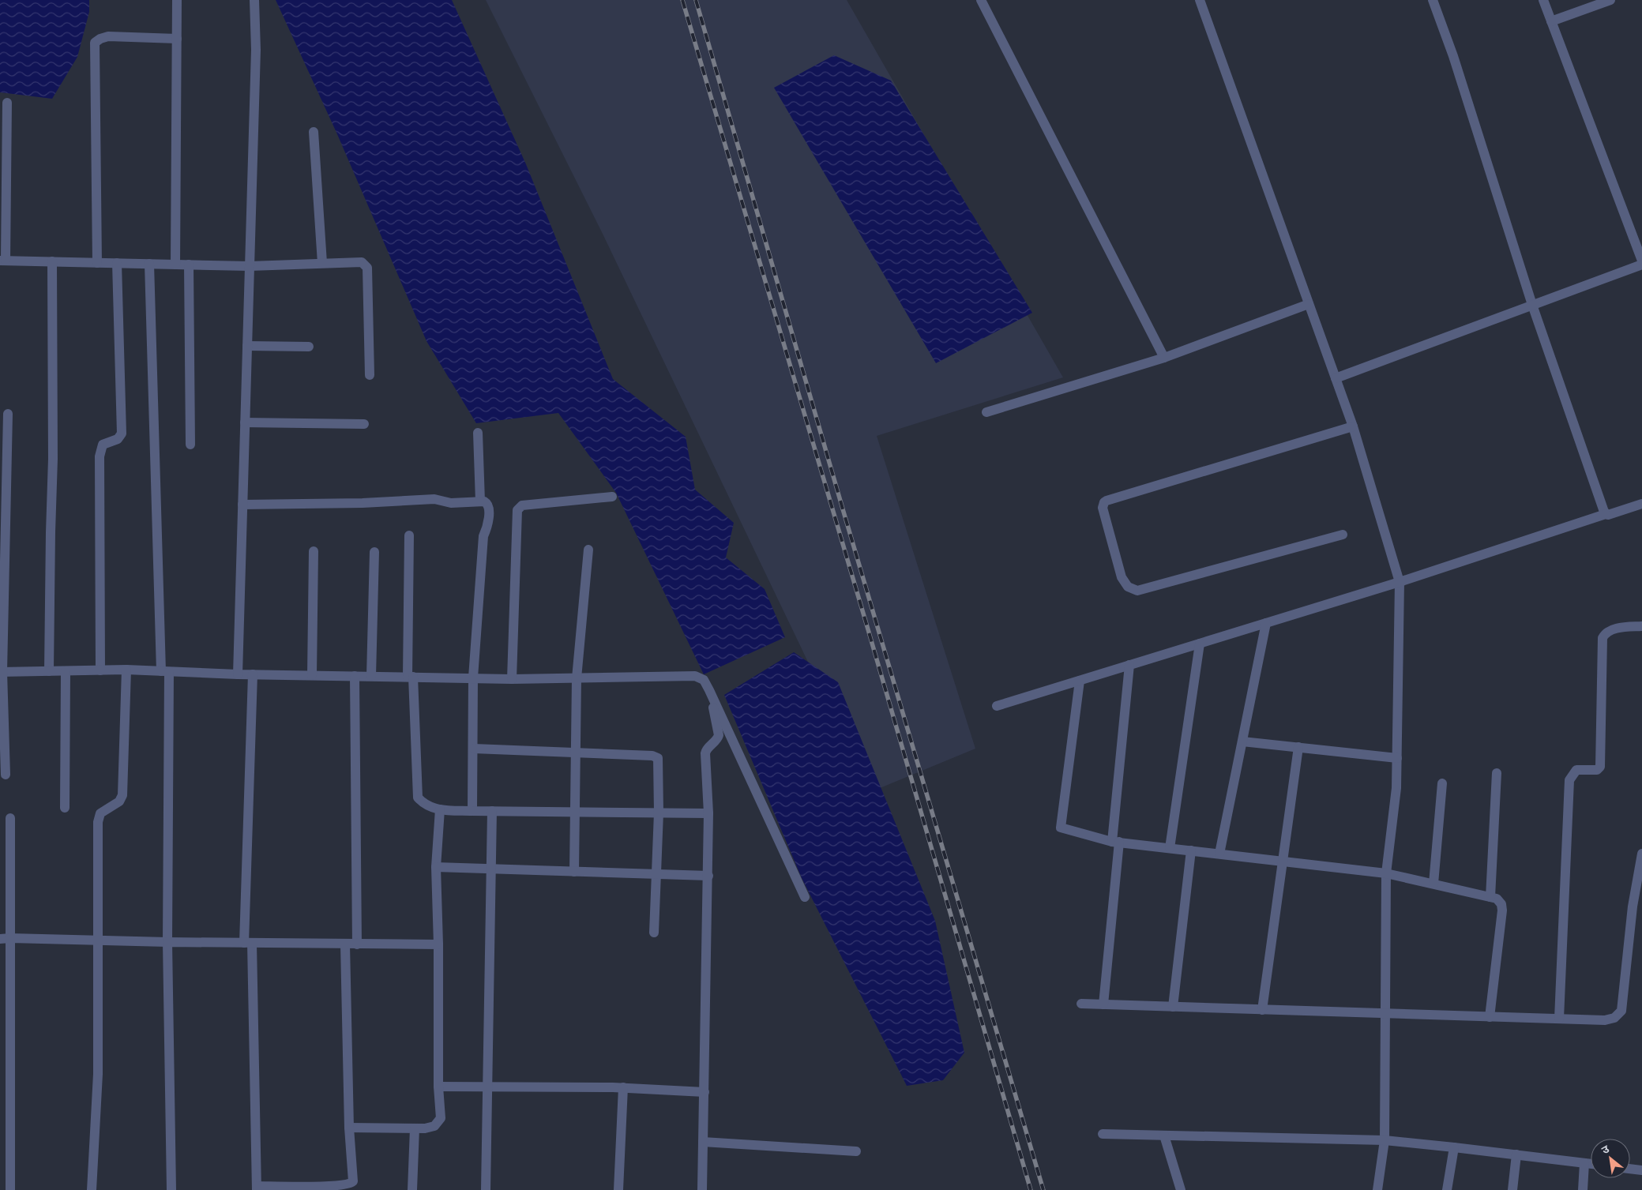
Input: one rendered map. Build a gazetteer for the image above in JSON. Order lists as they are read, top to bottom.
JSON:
{
  "north": "top left"
}
